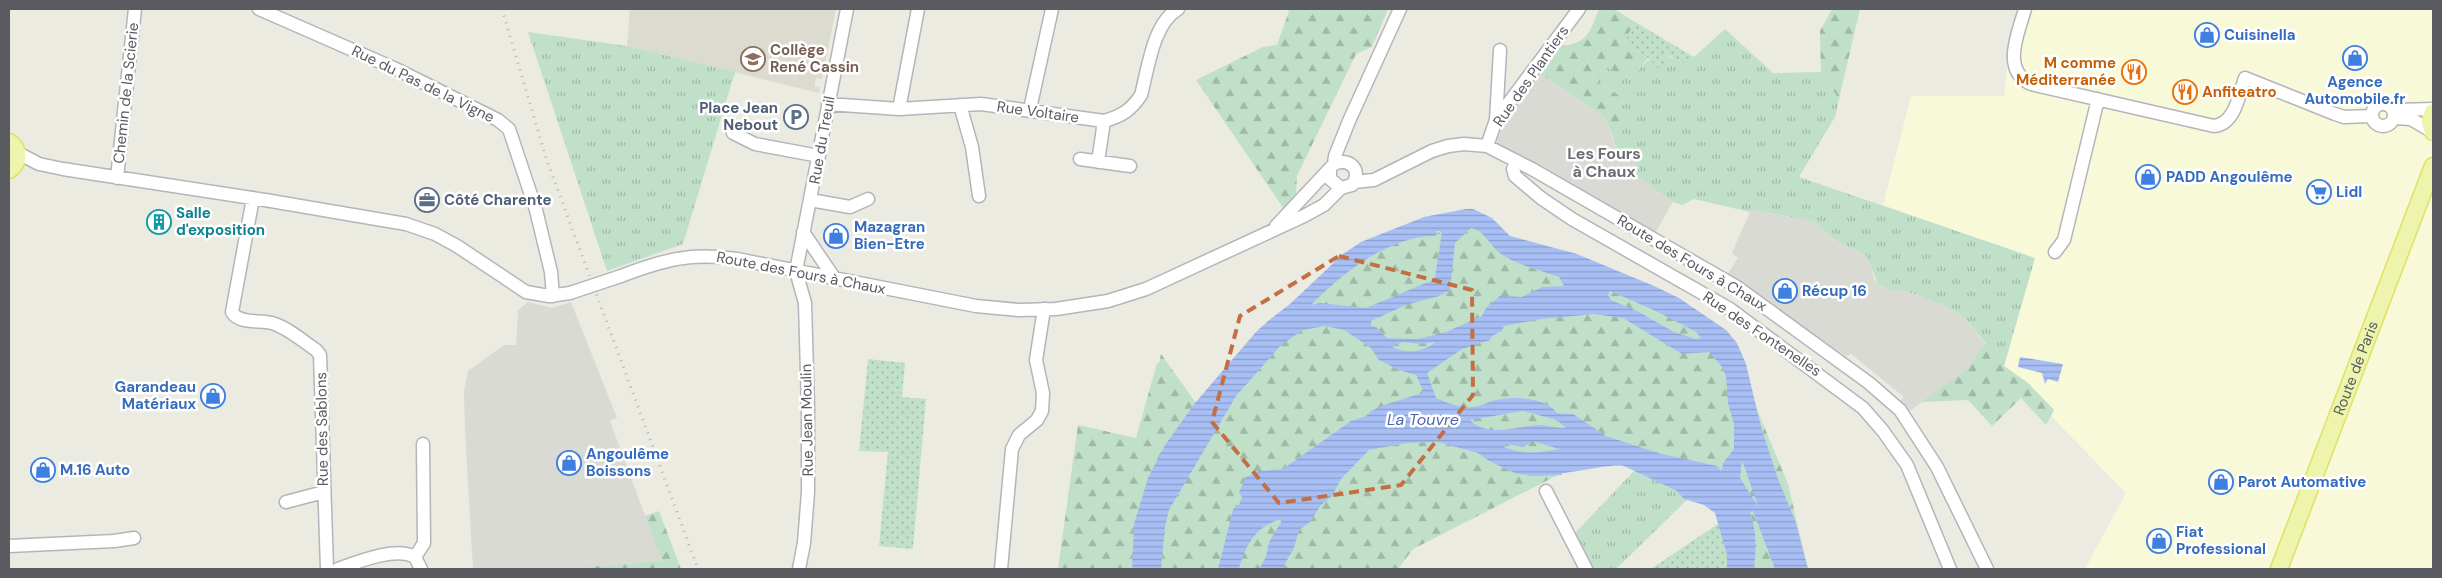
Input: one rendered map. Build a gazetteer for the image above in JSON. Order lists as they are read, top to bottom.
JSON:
{
  "streets": {
    "main road": ["Route de Paris"],
    "street": [
      "Rue des Plantiers",
      "Rue du Pas de la Vigne",
      "Chemin de la Scierie",
      "Rue Voltaire",
      "Rue du Treuil",
      "Route des Fours à Chaux",
      "Rue des Fontenelles",
      "Rue Jean Moulin",
      "Rue des Sablons"
    ]
  },
  "crossings": [
    ["Rue des Plantiers", "Route des Fours à Chaux"],
    ["Rue du Pas de la Vigne", "Route des Fours à Chaux"],
    ["Chemin de la Scierie", "Route des Fours à Chaux"],
    ["Rue Voltaire", "Rue du Treuil"],
    ["Rue du Treuil", "Route des Fours à Chaux"],
    ["Rue du Treuil", "Rue Jean Moulin"],
    ["Route des Fours à Chaux", "Rue des Fontenelles"],
    ["Route des Fours à Chaux", "Rue Jean Moulin"],
    ["Route des Fours à Chaux", "Rue des Sablons"]
  ],
  "districts": ["Les Fours à Chaux"],
  "water": ["La Touvre"],
  "places": {
    "shop": [
      "Cuisinella",
      "Agence Automobile.fr",
      "PADD Angoulême",
      "Mazagran Bien-Etre",
      "Récup 16",
      "Garandeau Matériaux",
      "Angoulême Boissons",
      "M.16 Auto",
      "Parot Automative",
      "Fiat Professional"
    ],
    "school or university": ["Collège René Cassin"],
    "restaurant": ["M comme Méditerranée", "Anfiteatro"],
    "parking": ["Place Jean Nebout"],
    "supermarket": ["Lidl"],
    "office": ["Côté Charente"],
    "building": ["Salle d'exposition"]
  }
}
